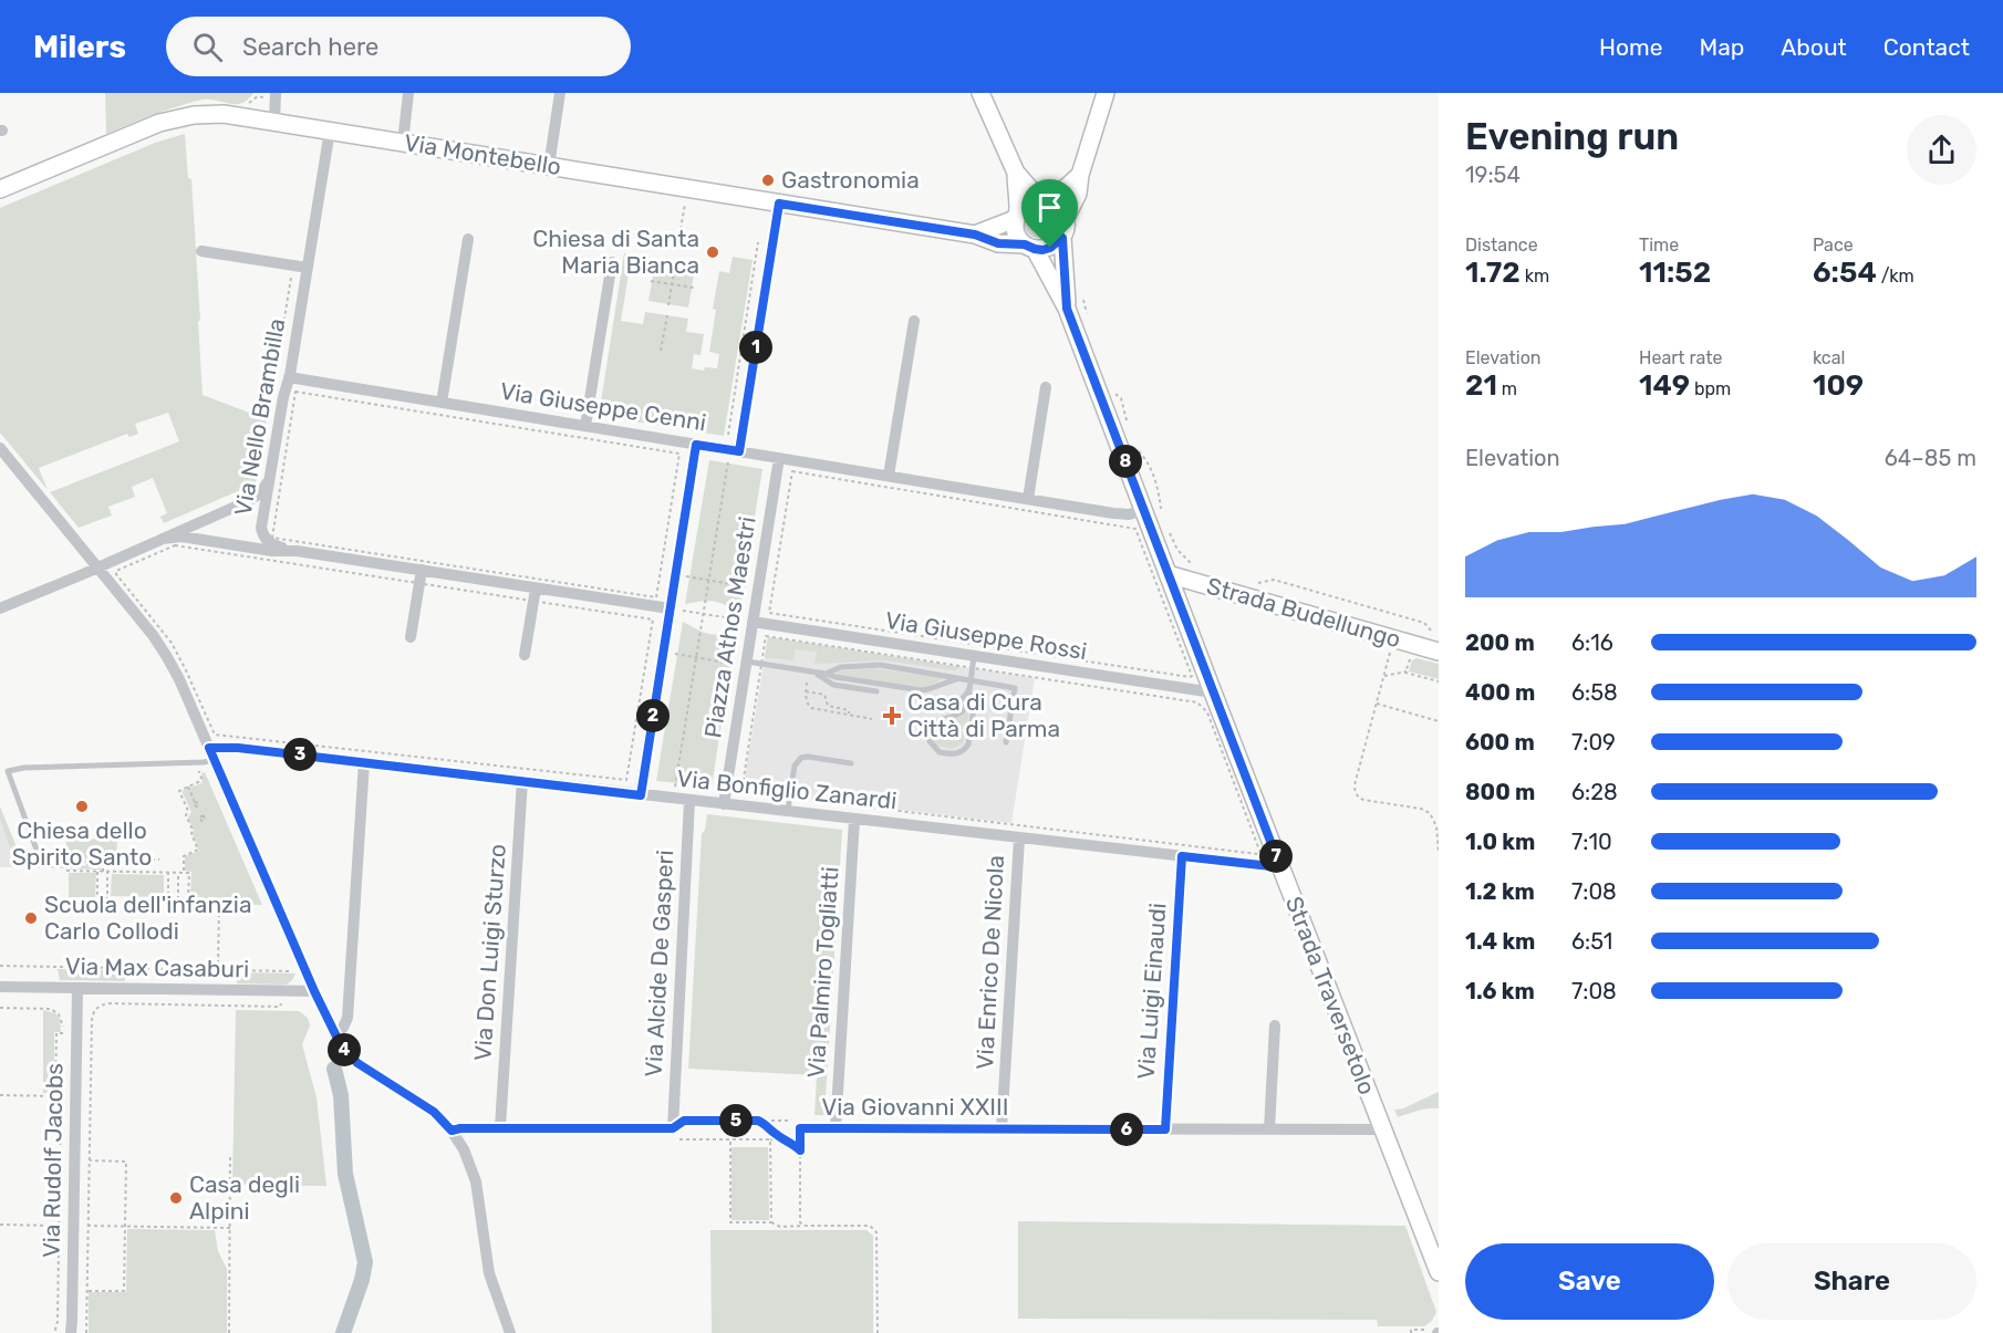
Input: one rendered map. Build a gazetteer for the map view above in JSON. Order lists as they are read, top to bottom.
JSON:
{
  "streets": {
    "street": [
      "Via Montebello",
      "Via Giuseppe Cenni",
      "Via Nello Brambilla",
      "Strada Budellungo",
      "Piazza Athos Maestri",
      "Via Giuseppe Rossi",
      "Via Bonfiglio Zanardi",
      "Via Don Luigi Sturzo",
      "Via Enrico De Nicola",
      "Via Alcide De Gasperi",
      "Via Max Casaburi",
      "Via Palmiro Togliatti",
      "Via Luigi Einaudi",
      "Strada Traversetolo",
      "Via Giovanni XXIII",
      "Via Rudolf Jacobs"
    ]
  },
  "crossings": [
    ["Via Montebello", "Via Nello Brambilla"],
    ["Via Montebello", "Strada Traversetolo"],
    ["Via Giuseppe Cenni", "Via Nello Brambilla"],
    ["Via Giuseppe Cenni", "Piazza Athos Maestri"],
    ["Via Giuseppe Cenni", "Strada Traversetolo"],
    ["Strada Budellungo", "Strada Traversetolo"],
    ["Piazza Athos Maestri", "Via Giuseppe Rossi"],
    ["Piazza Athos Maestri", "Via Bonfiglio Zanardi"],
    ["Via Giuseppe Rossi", "Strada Traversetolo"],
    ["Via Bonfiglio Zanardi", "Via Don Luigi Sturzo"],
    ["Via Bonfiglio Zanardi", "Via Enrico De Nicola"],
    ["Via Bonfiglio Zanardi", "Via Alcide De Gasperi"],
    ["Via Bonfiglio Zanardi", "Via Palmiro Togliatti"],
    ["Via Bonfiglio Zanardi", "Via Luigi Einaudi"],
    ["Via Bonfiglio Zanardi", "Strada Traversetolo"],
    ["Via Enrico De Nicola", "Via Giovanni XXIII"],
    ["Via Alcide De Gasperi", "Via Giovanni XXIII"],
    ["Via Max Casaburi", "Via Rudolf Jacobs"],
    ["Via Palmiro Togliatti", "Via Giovanni XXIII"],
    ["Via Luigi Einaudi", "Via Giovanni XXIII"],
    ["Strada Traversetolo", "Via Giovanni XXIII"]
  ],
  "places": {
    "other": [
      "Gastronomia",
      "Chiesa di Santa Maria Bianca",
      "Chiesa dello Spirito Santo",
      "Scuola dell'infanzia Carlo Collodi",
      "Casa degli Alpini"
    ],
    "health": ["Casa di Cura Città di Parma"]
  },
  "page": {
    "header": "Milers",
    "search": "Search here",
    "nav": [
      "Home",
      "Map",
      "About",
      "Contact"
    ],
    "heading": ["Evening run", "19:54"],
    "stats": [
      ["Distance", "1.72 km"],
      ["Time", "11:52"],
      ["Pace", "6:54 /km"],
      ["Elevation", "21 m"],
      ["Heart rate", "149 bpm"],
      ["kcal", "109"]
    ],
    "pins": [
      "1",
      "8",
      "2",
      "3",
      "7",
      "4",
      "5",
      "6"
    ],
    "chart": ["Elevation", "64–85 m"],
    "list": [
      {
        "name": "200 m",
        "note": "6:16"
      },
      {
        "name": "400 m",
        "note": "6:58"
      },
      {
        "name": "600 m",
        "note": "7:09"
      },
      {
        "name": "800 m",
        "note": "6:28"
      },
      {
        "name": "1.0 km",
        "note": "7:10"
      },
      {
        "name": "1.2 km",
        "note": "7:08"
      },
      {
        "name": "1.4 km",
        "note": "6:51"
      },
      {
        "name": "1.6 km",
        "note": "7:08"
      }
    ],
    "buttons": ["Save", "Share"]
  }
}
